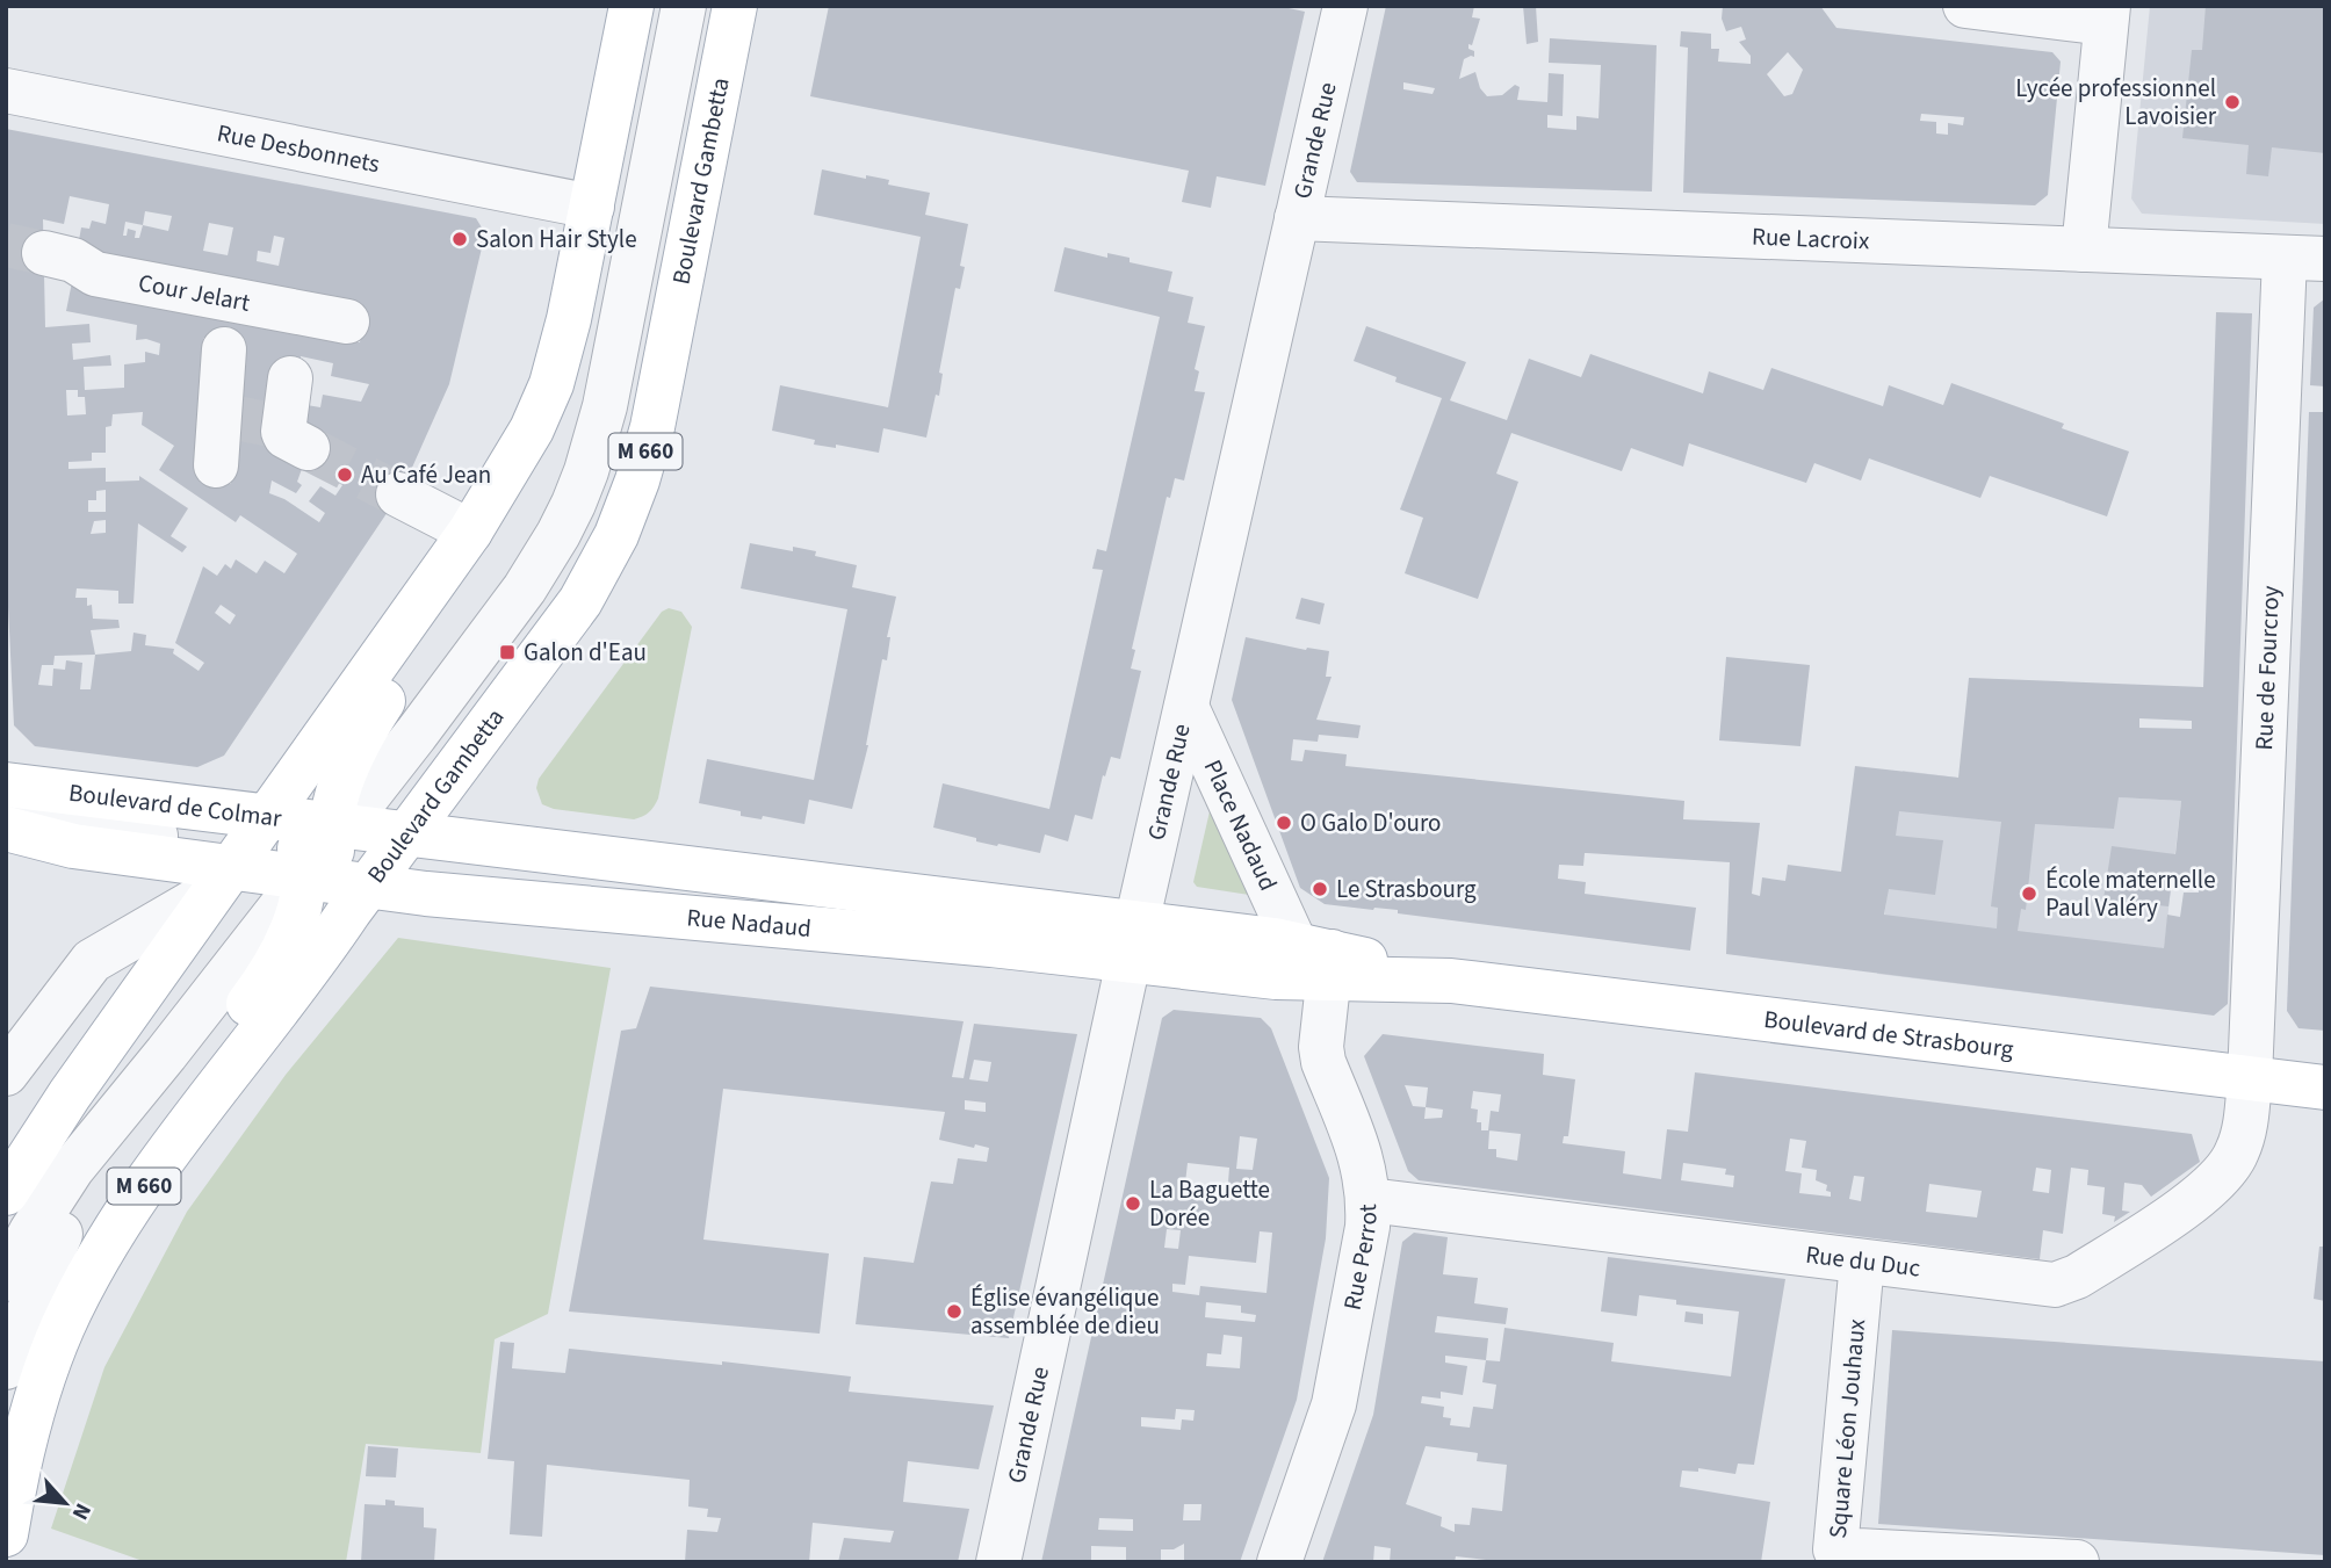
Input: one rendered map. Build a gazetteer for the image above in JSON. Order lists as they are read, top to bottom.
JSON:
{
  "streets": {
    "main road": [
      "Boulevard Gambetta",
      "M 660",
      "Boulevard de Colmar",
      "Rue Nadaud",
      "Boulevard de Strasbourg"
    ],
    "street": [
      "Grande Rue",
      "Rue Desbonnets",
      "Rue Lacroix",
      "Cour Jelart",
      "Rue de Fourcroy",
      "Place Nadaud",
      "Rue Perrot",
      "Rue du Duc",
      "Square Léon Jouhaux"
    ]
  },
  "crossings": [
    ["Grande Rue", "Rue Lacroix"],
    ["Grande Rue", "Place Nadaud"],
    ["Grande Rue", "Rue Nadaud"],
    ["Grande Rue", "Boulevard de Strasbourg"],
    ["Boulevard Gambetta", "Boulevard de Colmar"],
    ["Boulevard Gambetta", "Rue Nadaud"],
    ["Rue Lacroix", "Rue de Fourcroy"],
    ["Rue de Fourcroy", "Boulevard de Strasbourg"],
    ["Rue de Fourcroy", "Rue du Duc"],
    ["Boulevard de Colmar", "Rue Nadaud"],
    ["Place Nadaud", "Boulevard de Strasbourg"],
    ["Place Nadaud", "Rue Perrot"],
    ["Rue Nadaud", "Boulevard de Strasbourg"],
    ["Boulevard de Strasbourg", "Rue Perrot"],
    ["Boulevard de Strasbourg", "Rue du Duc"],
    ["Rue Perrot", "Rue du Duc"],
    ["Rue du Duc", "Square Léon Jouhaux"]
  ],
  "places": {
    "other": [
      "Lycée professionnel Lavoisier",
      "Salon Hair Style",
      "Au Café Jean",
      "O Galo D'ouro",
      "Le Strasbourg",
      "École maternelle Paul Valéry",
      "La Baguette Dorée",
      "Église évangélique assemblée de dieu"
    ],
    "transit": ["Galon d'Eau"]
  },
  "north": "bottom right"
}
